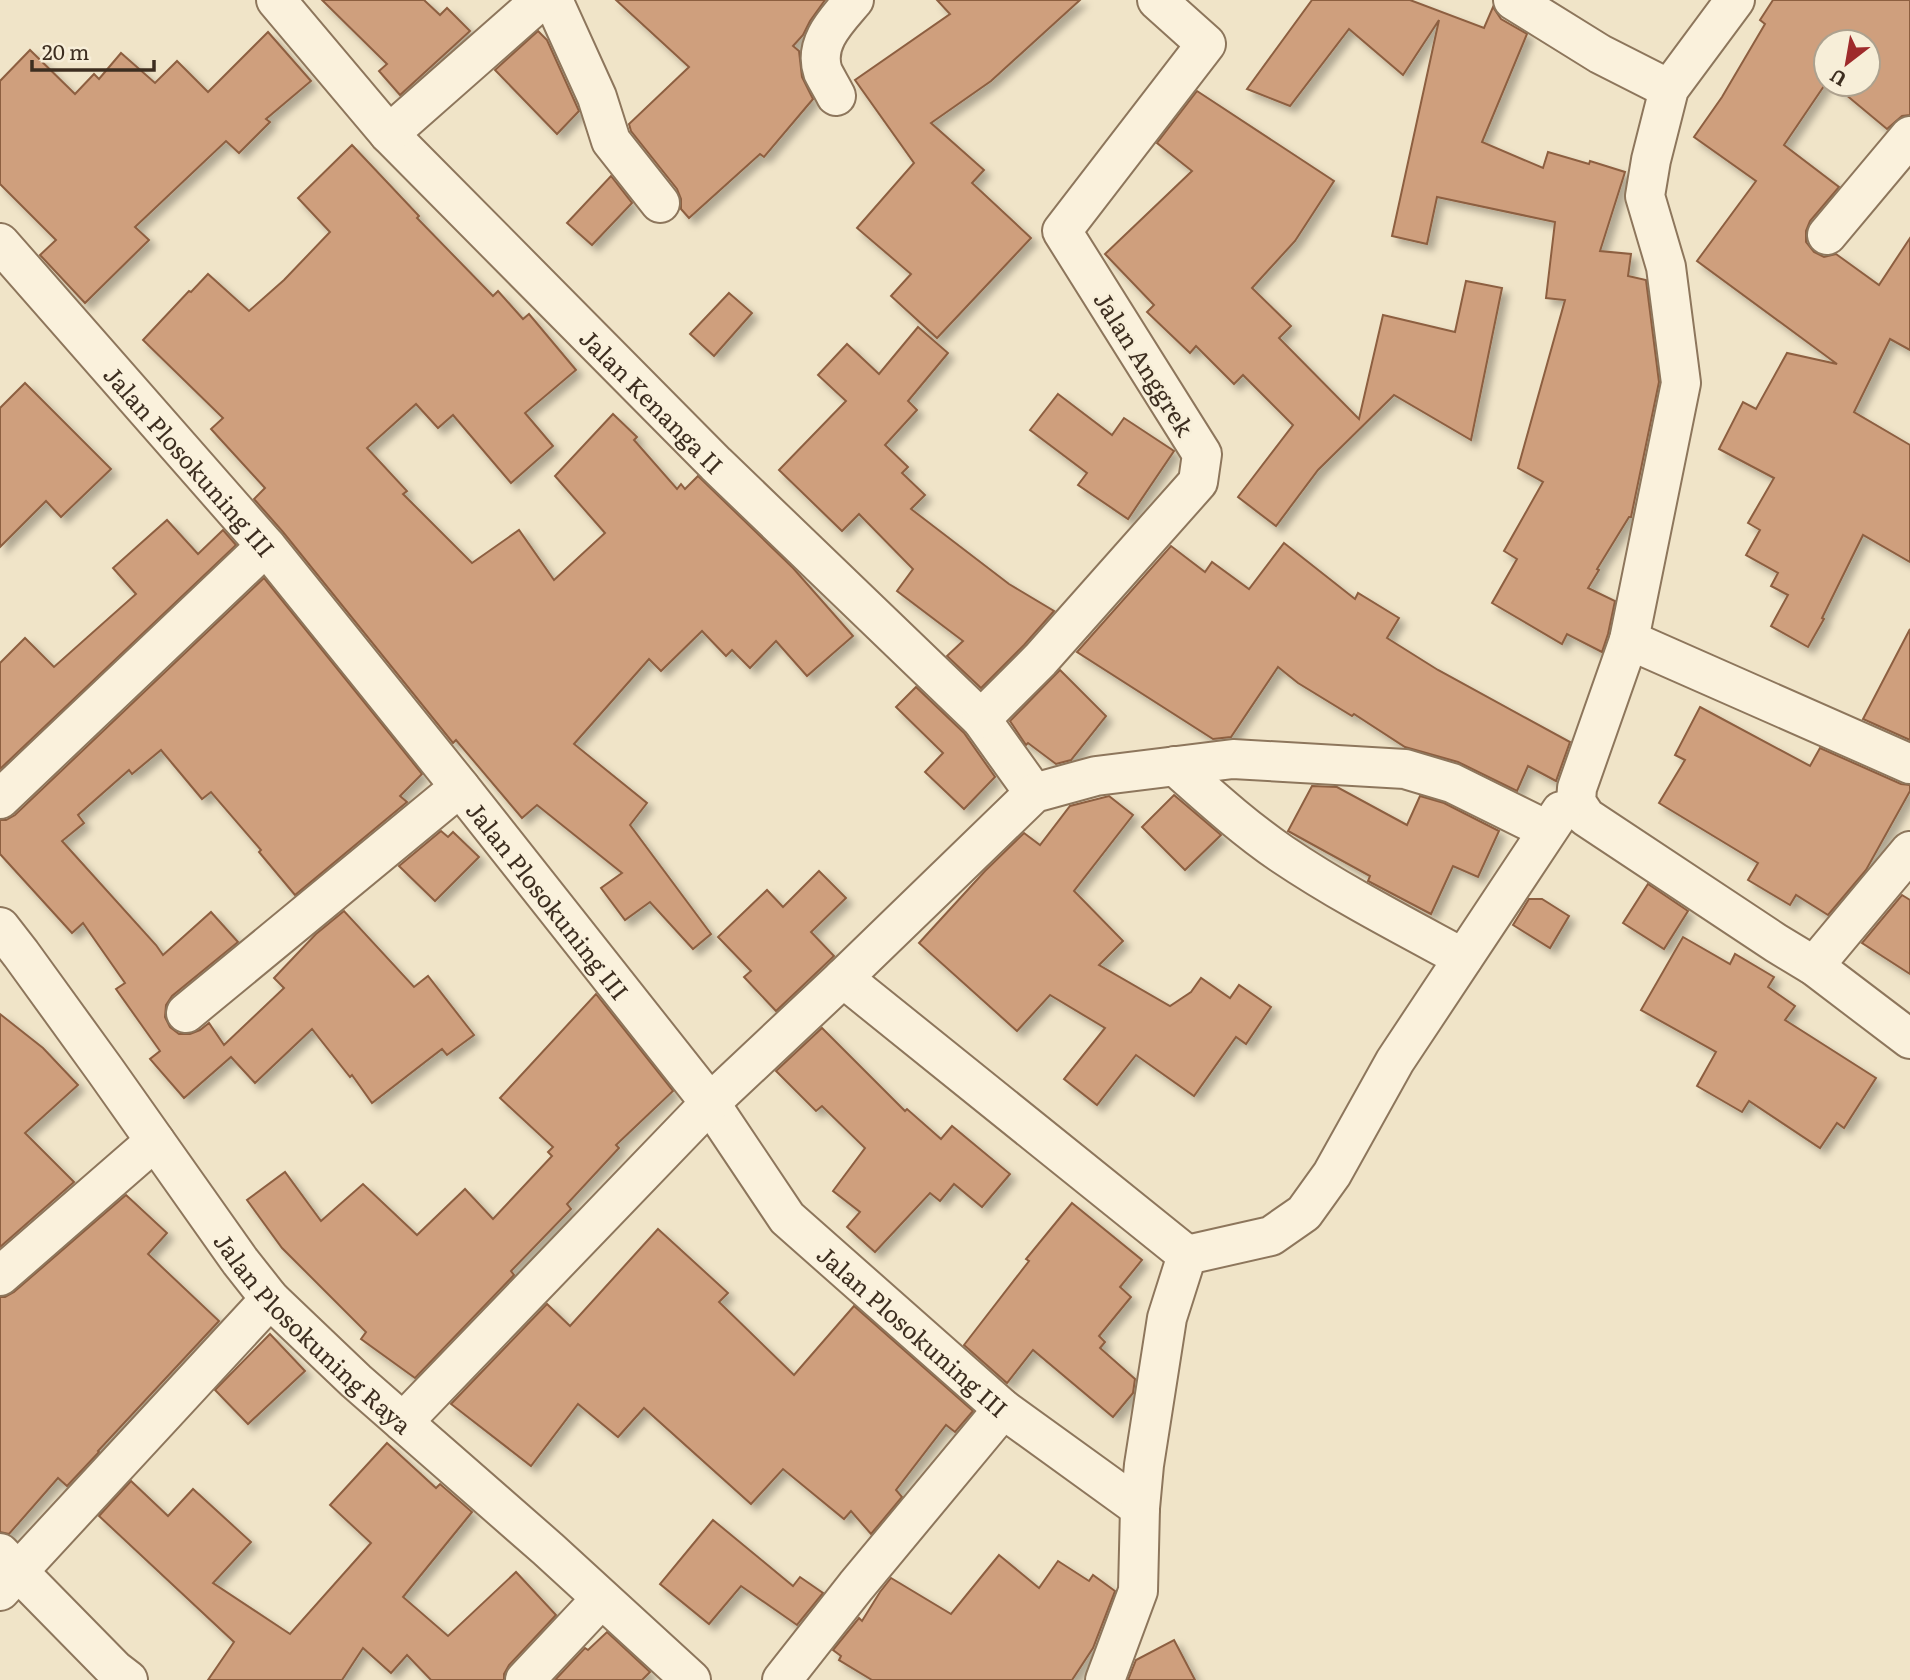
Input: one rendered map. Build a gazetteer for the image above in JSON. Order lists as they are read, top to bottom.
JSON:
{
  "streets": {
    "street": [
      "Jalan Anggrek",
      "Jalan Kenanga II",
      "Jalan Plosokuning III",
      "Jalan Plosokuning Raya"
    ]
  },
  "crossings": [
    ["Jalan Anggrek", "Jalan Kenanga II"]
  ],
  "scale_bar": "20 m",
  "north": "bottom left"
}
